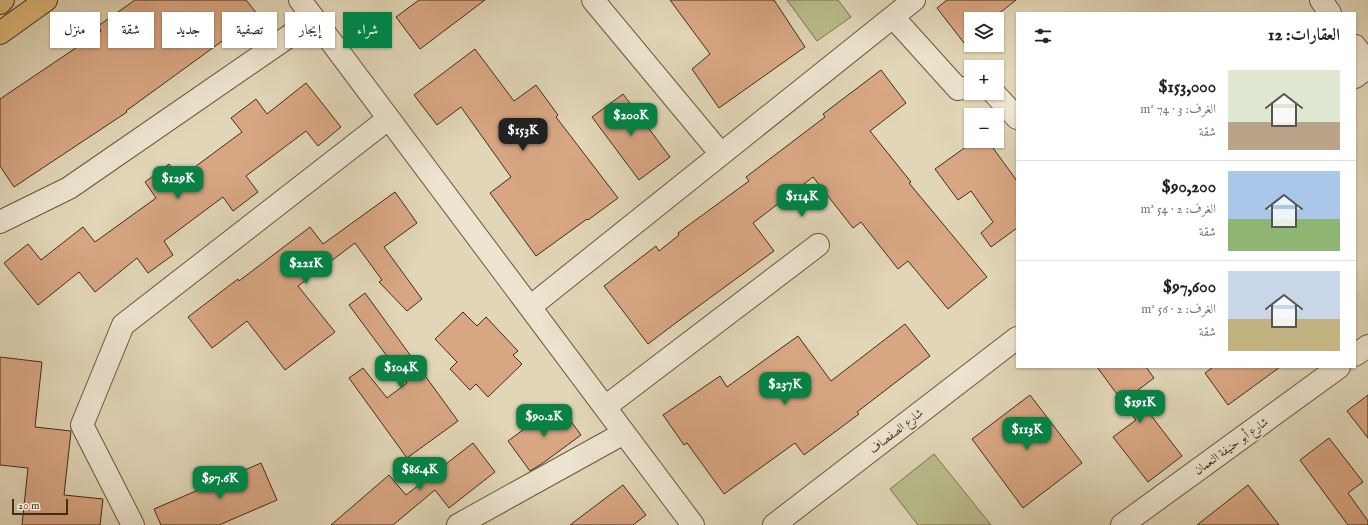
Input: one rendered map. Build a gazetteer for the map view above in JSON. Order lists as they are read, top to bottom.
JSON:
{
  "streets": {
    "street": ["شارع الصفصاف", "شارع أبو حنيفة النعمان"]
  },
  "scale_bar": "20 m",
  "page": {
    "map_buttons": ["+", "−"],
    "chip": [
      "شراء",
      "إيجار",
      "تصفية",
      "جديد",
      "شقة",
      "منزل"
    ],
    "heading": "العقارات: 12",
    "list": [
      {
        "name": "$153,000",
        "note": "الغرف: 3 · 74 m² · شقة"
      },
      {
        "name": "$90,200",
        "note": "الغرف: 2 · 54 m² · شقة"
      },
      {
        "name": "$97,600",
        "note": "الغرف: 2 · 56 m² · شقة"
      }
    ],
    "price": [
      "$200K",
      "$153K",
      "$129K",
      "$114K",
      "$221K",
      "$104K",
      "$237K",
      "$191K",
      "$90.2K",
      "$113K",
      "$86.4K",
      "$97.6K"
    ],
    "scale": "20 m"
  }
}
